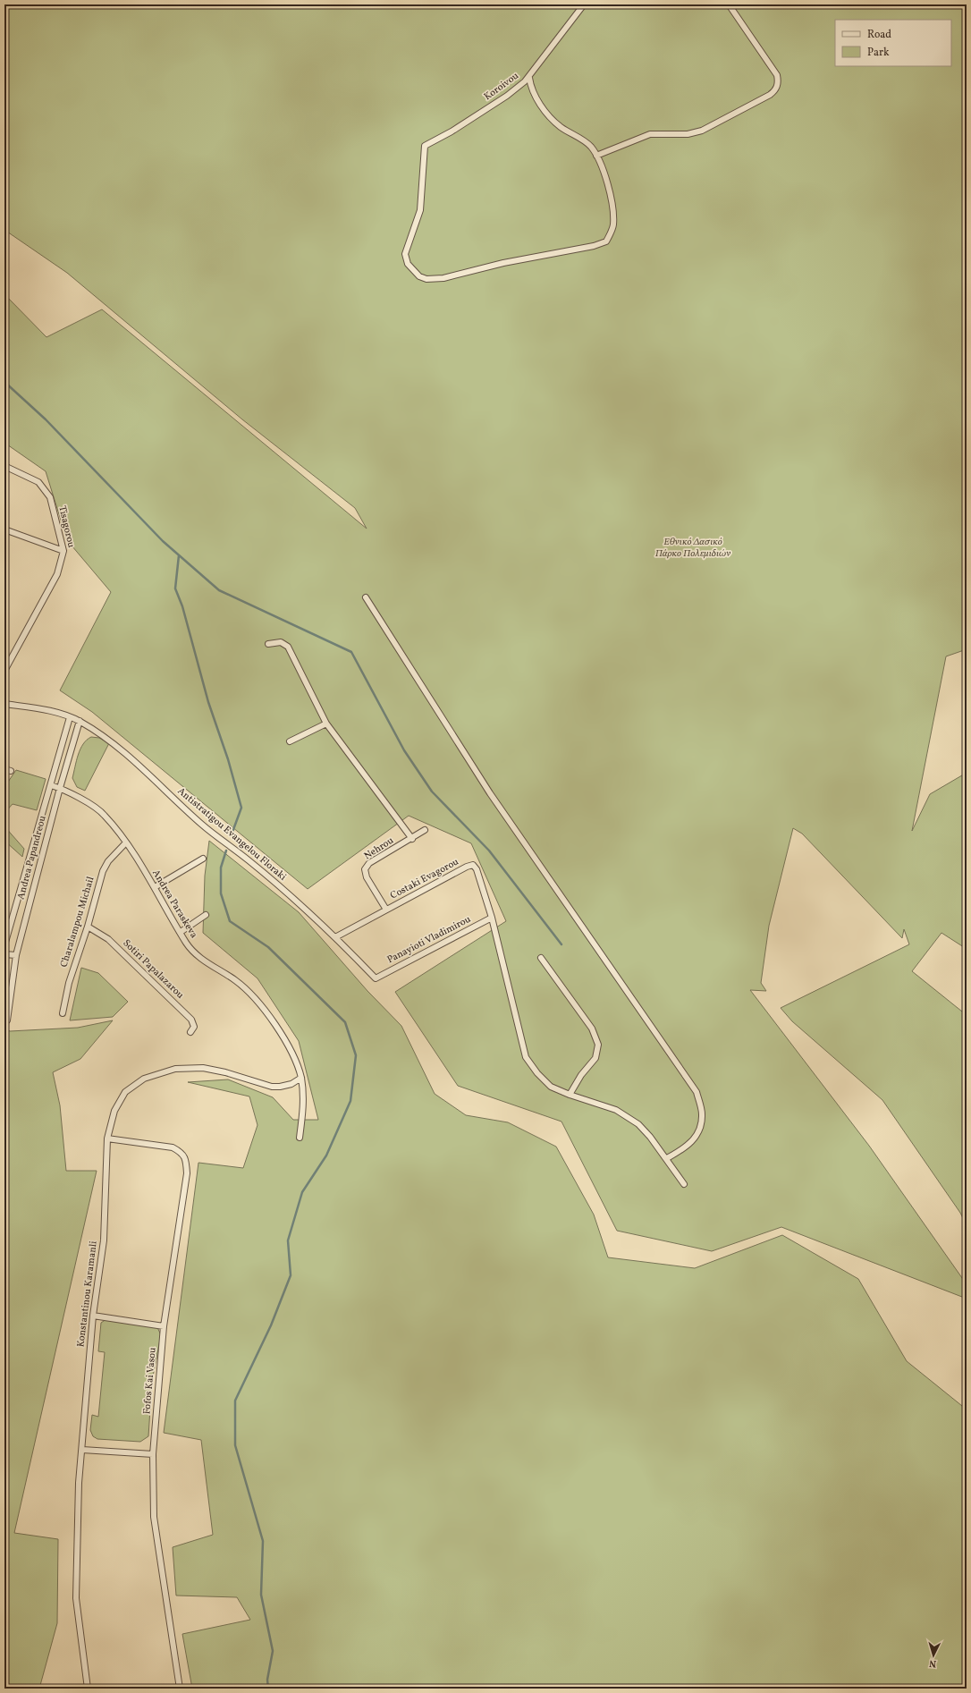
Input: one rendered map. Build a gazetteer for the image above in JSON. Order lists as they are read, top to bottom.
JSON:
{
  "streets": {
    "street": [
      "Koroivou",
      "Tisagorou",
      "Antistratigou Evangelou Floraki",
      "Nehrou",
      "Andrea Papandreou",
      "Costaki Evagorou",
      "Andrea Paraskeva",
      "Charalampou Michail",
      "Panayioti Vladimirou",
      "Sotiri Papalazarou",
      "Konstantinou Karamanli",
      "Fofos Kai Vasou"
    ]
  },
  "crossings": [
    ["Antistratigou Evangelou Floraki", "Andrea Papandreou"],
    ["Antistratigou Evangelou Floraki", "Costaki Evagorou"],
    ["Antistratigou Evangelou Floraki", "Panayioti Vladimirou"],
    ["Nehrou", "Costaki Evagorou"],
    ["Andrea Papandreou", "Andrea Paraskeva"],
    ["Costaki Evagorou", "Panayioti Vladimirou"],
    ["Andrea Paraskeva", "Charalampou Michail"],
    ["Andrea Paraskeva", "Konstantinou Karamanli"],
    ["Charalampou Michail", "Sotiri Papalazarou"],
    ["Konstantinou Karamanli", "Fofos Kai Vasou"]
  ],
  "parks": ["Εθνικό Δασικό Πάρκο Πολεμιδιών"],
  "legend": ["Road", "Park"],
  "north": "bottom"
}
